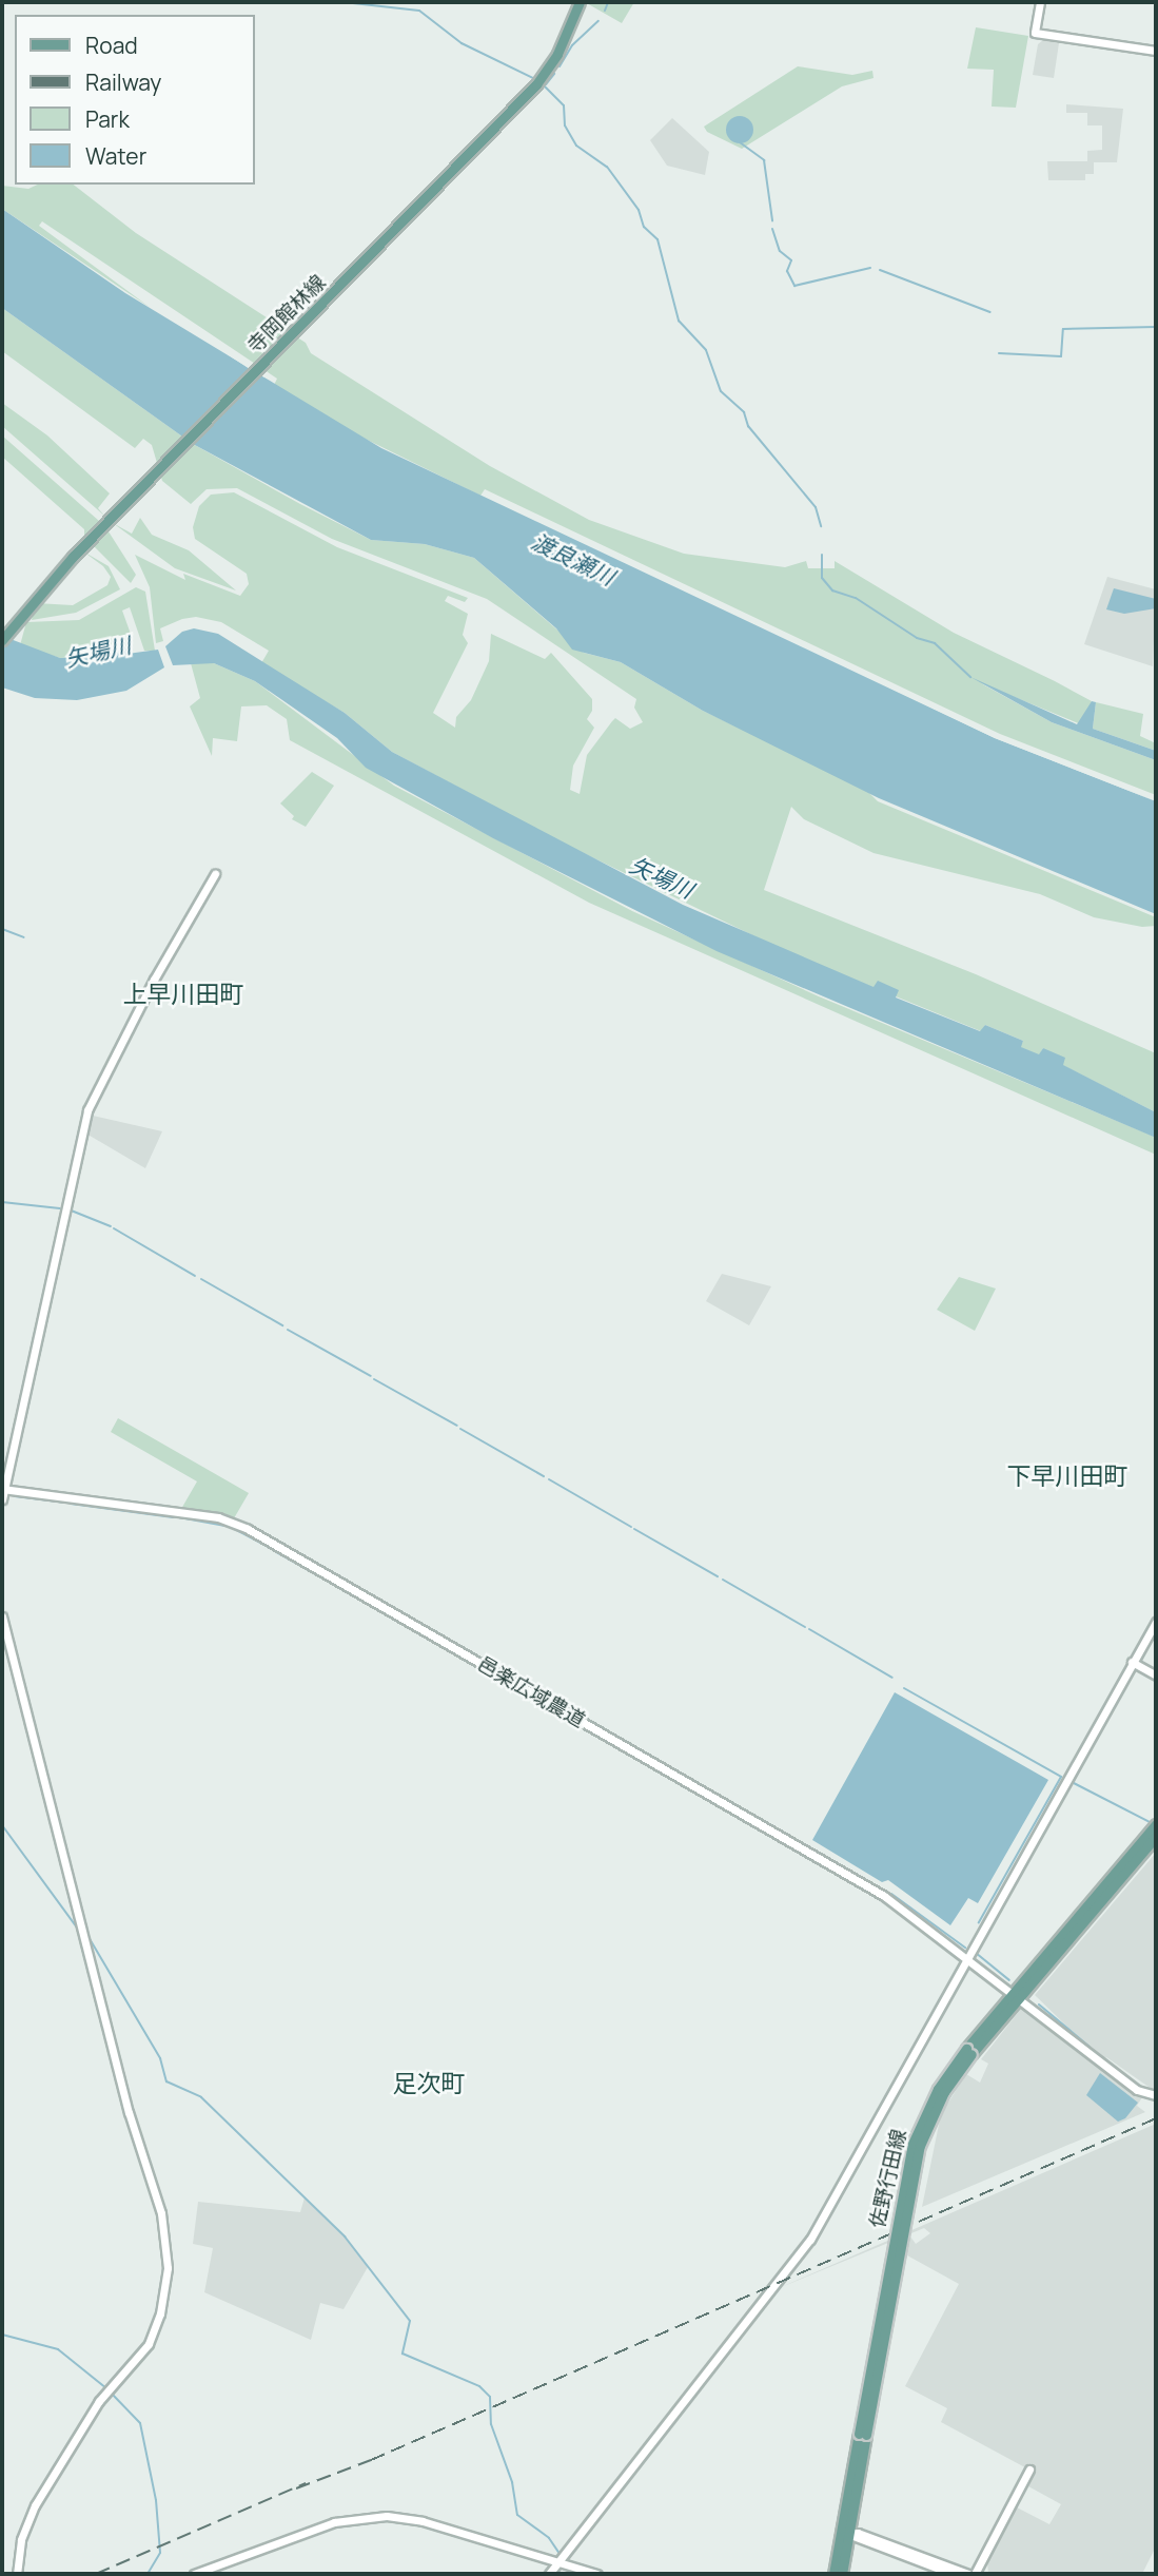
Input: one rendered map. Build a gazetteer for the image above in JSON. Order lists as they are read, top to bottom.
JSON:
{
  "streets": {
    "main road": ["寺岡館林線", "佐野行田線"],
    "street": ["邑楽広域農道"]
  },
  "crossings": [
    ["邑楽広域農道", "佐野行田線"]
  ],
  "districts": ["上早川田町", "下早川田町", "足次町"],
  "water": ["渡良瀬川", "矢場川"],
  "legend": [
    "Road",
    "Railway",
    "Park",
    "Water"
  ]
}
